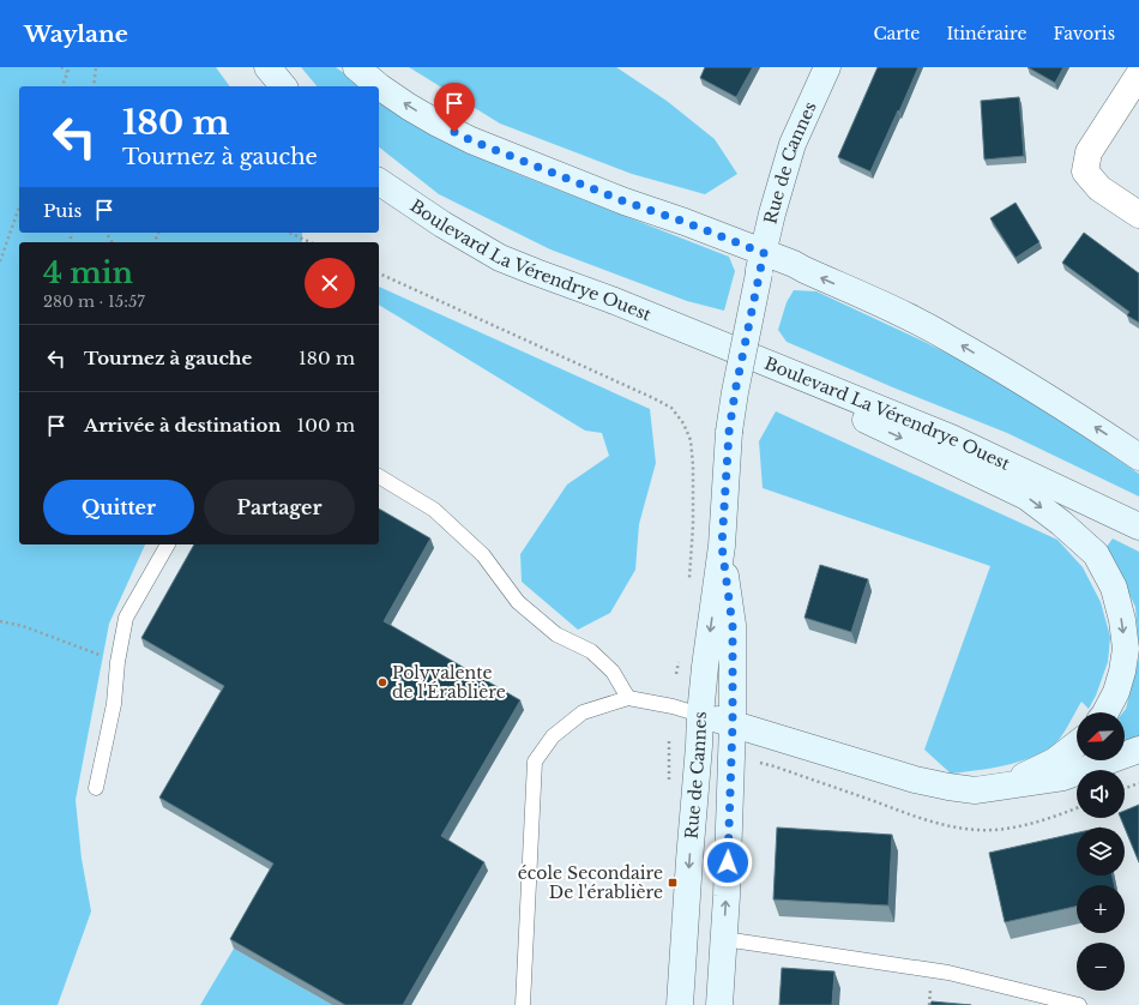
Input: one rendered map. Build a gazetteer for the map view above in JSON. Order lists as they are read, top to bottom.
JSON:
{
  "streets": {
    "main road": ["Rue de Cannes", "Boulevard La Vérendrye Ouest"]
  },
  "places": {
    "other": ["Polyvalente de l'Érablière"],
    "transit": ["école Secondaire De l'érablière"]
  },
  "north": "bottom left",
  "page": {
    "header": "Waylane",
    "nav": ["Carte", "Itinéraire", "Favoris"],
    "turn": ["180 m", "Tournez à gauche"],
    "then": "Puis",
    "heading": ["4 min", "280 m · 15:57"],
    "list": [
      {
        "name": "Tournez à gauche",
        "value": "180 m"
      },
      {
        "name": "Arrivée à destination",
        "value": "100 m"
      }
    ],
    "buttons": ["Quitter", "Partager"],
    "map_buttons": ["+", "−"]
  }
}
